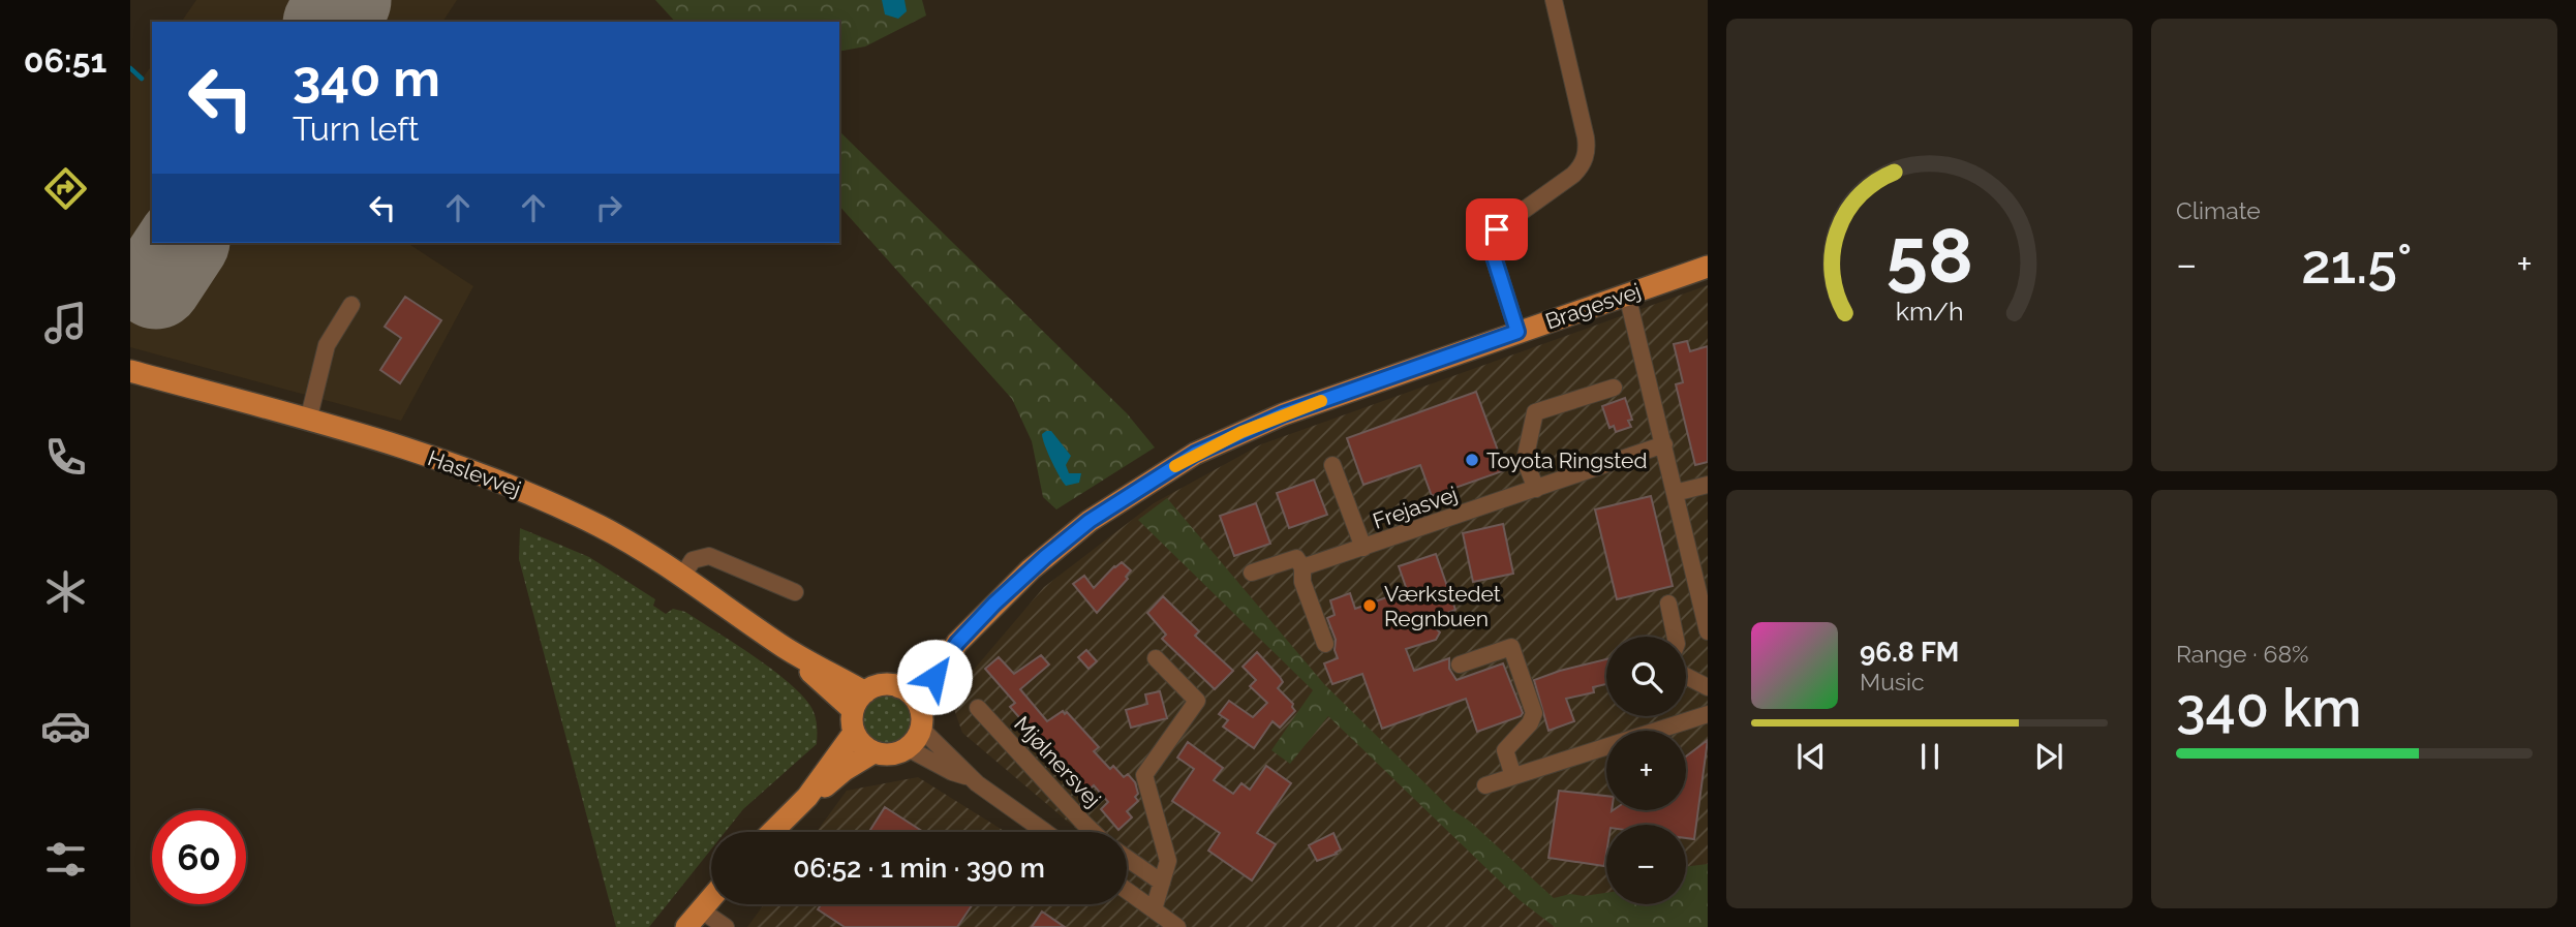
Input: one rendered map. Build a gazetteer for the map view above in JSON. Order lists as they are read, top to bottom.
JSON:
{
  "streets": {
    "main road": ["Bragesvej", "Haslevvej"],
    "street": ["Frejasvej", "Mjølnersvej"]
  },
  "crossings": [
    ["Bragesvej", "Haslevvej"]
  ],
  "places": ["Toyota Ringsted", "Værkstedet Regnbuen"],
  "page": {
    "tabs": "06:51",
    "tile": [
      "Climate",
      ["Range · 68%", "340 km"]
    ],
    "turn": ["340 m", "Turn left"],
    "heat": ["−", "21.5°", "+"],
    "song": ["96.8 FM", "Music"],
    "map_buttons": ["+", "−"],
    "limit": "60",
    "trip": "06:52 · 1 min · 390 m",
    "gauge": ["58", "km/h"]
  }
}
